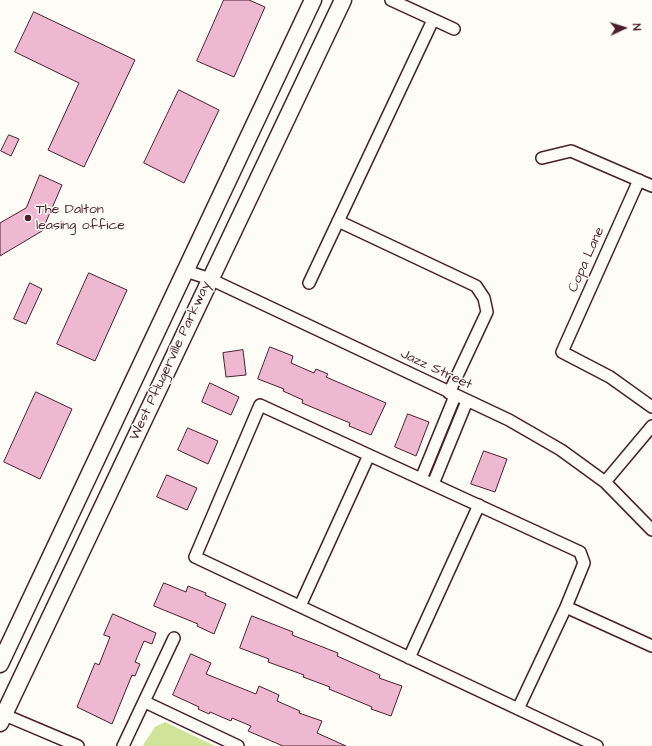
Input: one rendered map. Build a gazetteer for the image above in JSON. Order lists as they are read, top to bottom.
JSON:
{
  "streets": {
    "main road": ["West Pflugerville Parkway"],
    "street": ["Copa Lane", "Jazz Street"]
  },
  "crossings": [
    ["West Pflugerville Parkway", "Jazz Street"]
  ],
  "places": ["The Dalton leasing office"],
  "north": "right"
}
